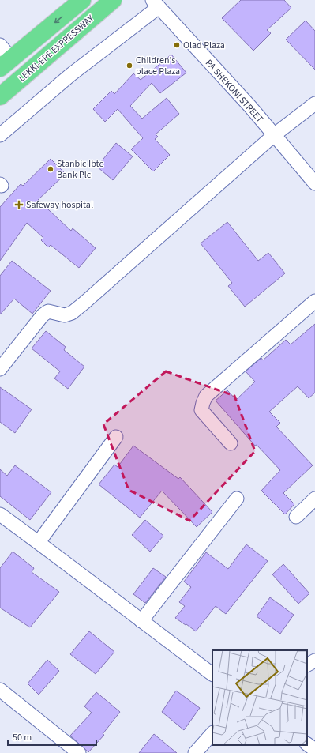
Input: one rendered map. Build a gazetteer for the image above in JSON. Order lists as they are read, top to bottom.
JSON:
{
  "streets": {
    "highway": ["LEKKI-EPE EXPRESSWAY"],
    "street": ["PA SHEKONI STREET"]
  },
  "places": {
    "other": ["Olad Plaza", "Children's place Plaza", "Stanbic Ibtc Bank Plc"],
    "health": ["Safeway hospital"]
  },
  "scale_bar": "50 m"
}
